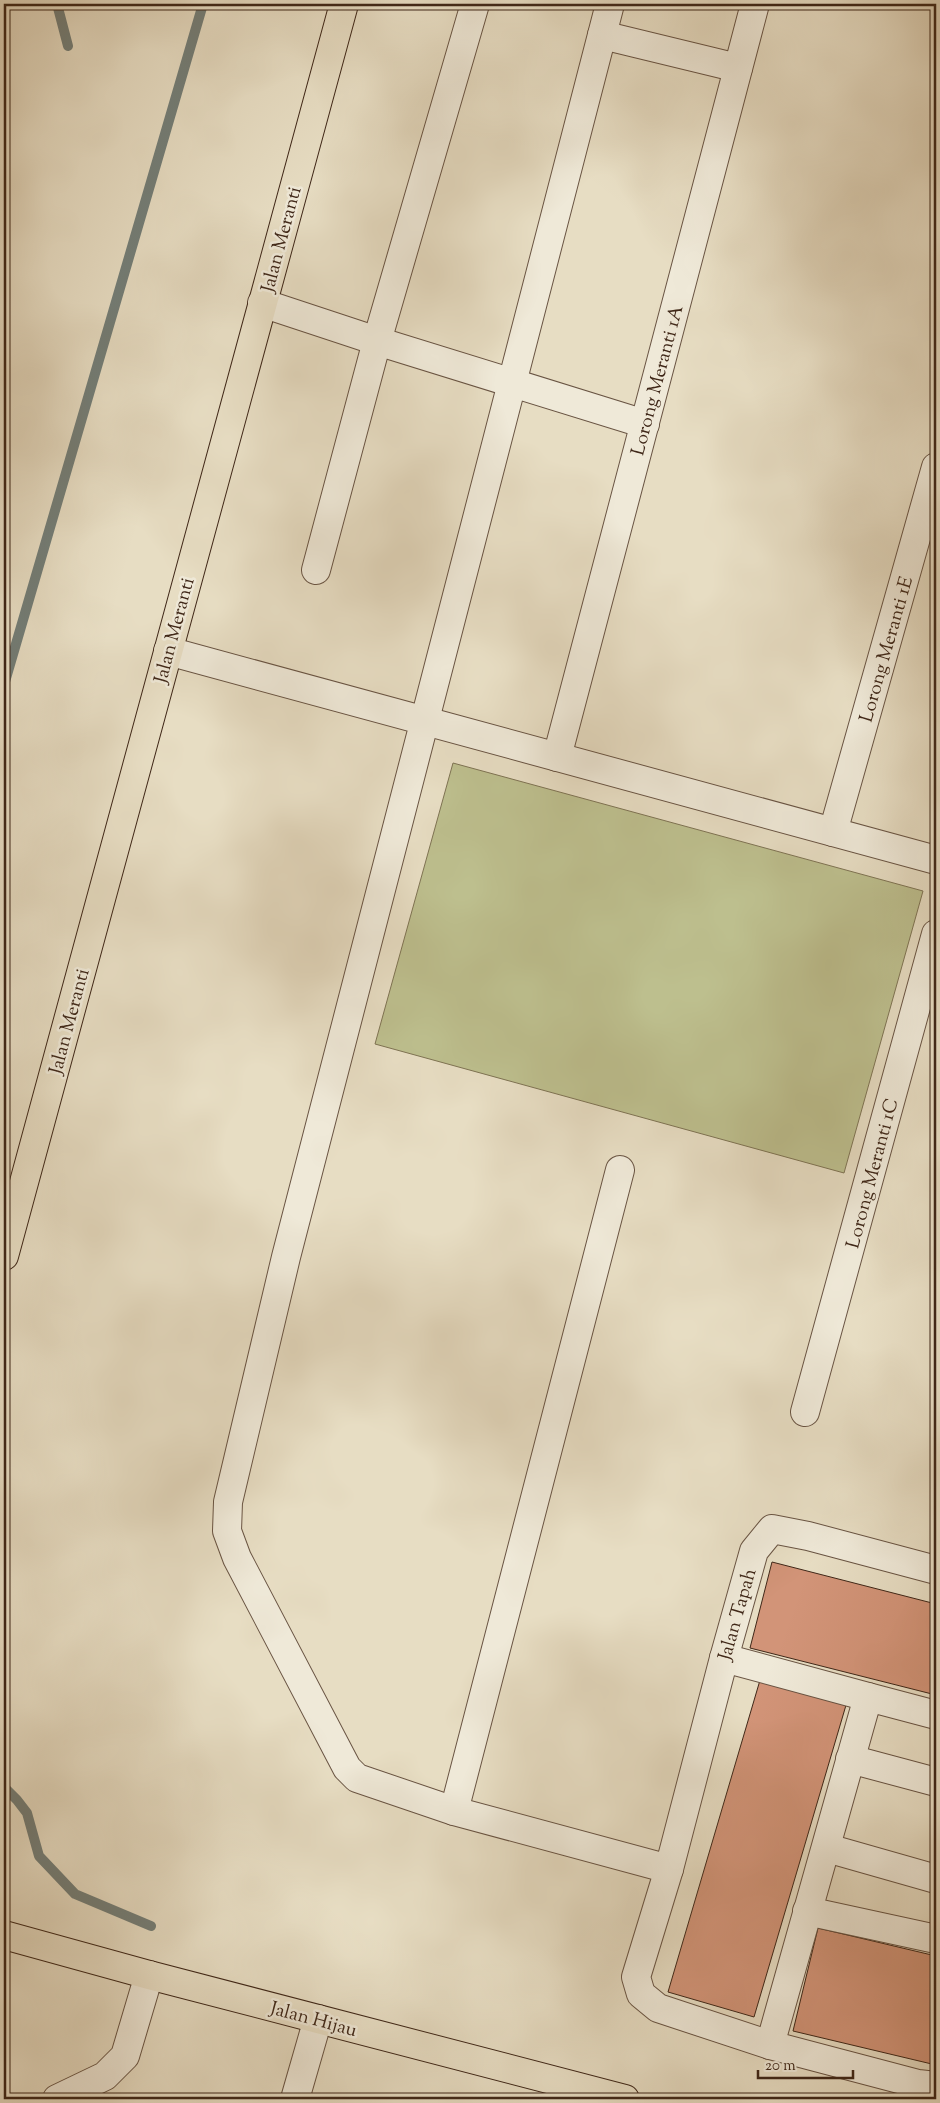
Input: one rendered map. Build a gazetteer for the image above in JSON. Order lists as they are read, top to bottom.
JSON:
{
  "streets": {
    "main road": ["Jalan Meranti", "Jalan Hijau"],
    "street": [
      "Lorong Meranti 1A",
      "Lorong Meranti 1E",
      "Lorong Meranti 1C",
      "Jalan Tapah"
    ]
  },
  "scale_bar": "20 m"
}
